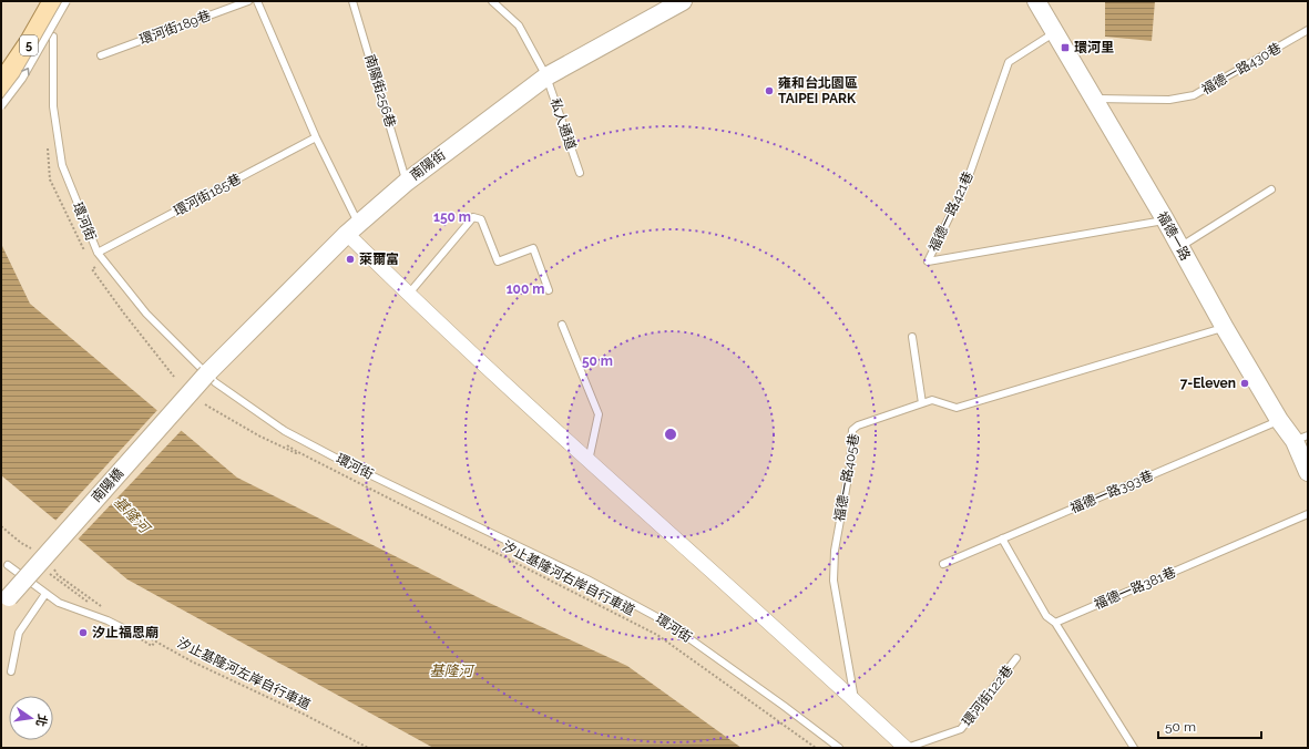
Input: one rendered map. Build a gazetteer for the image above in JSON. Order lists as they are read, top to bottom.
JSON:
{
  "streets": {
    "main road": ["5"],
    "street": ["南陽街", "福德一路", "南陽橋"],
    "lane": [
      "環河街189巷",
      "福德一路430巷",
      "南陽街256巷",
      "私人通道",
      "環河街185巷",
      "福德一路421巷",
      "環河街",
      "福德一路405巷",
      "福德一路393巷",
      "福德一路381巷",
      "環河街122巷"
    ],
    "path": ["汐止基隆河右岸自行車道", "汐止基隆河左岸自行車道"]
  },
  "crossings": [
    ["福德一路430巷", "福德一路"],
    ["南陽街256巷", "南陽街"],
    ["私人通道", "南陽街"],
    ["南陽街", "環河街"],
    ["南陽街", "南陽橋"],
    ["環河街185巷", "環河街"],
    ["福德一路421巷", "福德一路"],
    ["環河街", "南陽橋"],
    ["福德一路", "福德一路405巷"],
    ["福德一路", "福德一路393巷"]
  ],
  "water": ["基隆河"],
  "places": {
    "transit": ["環河里"],
    "other": [
      "雍和台北園區 TAIPEI PARK",
      "萊爾富",
      "7-Eleven",
      "汐止福恩廟"
    ]
  },
  "scale_bar": "50 m",
  "north": "right",
  "rings": ["150 m", "100 m", "50 m"]
}
